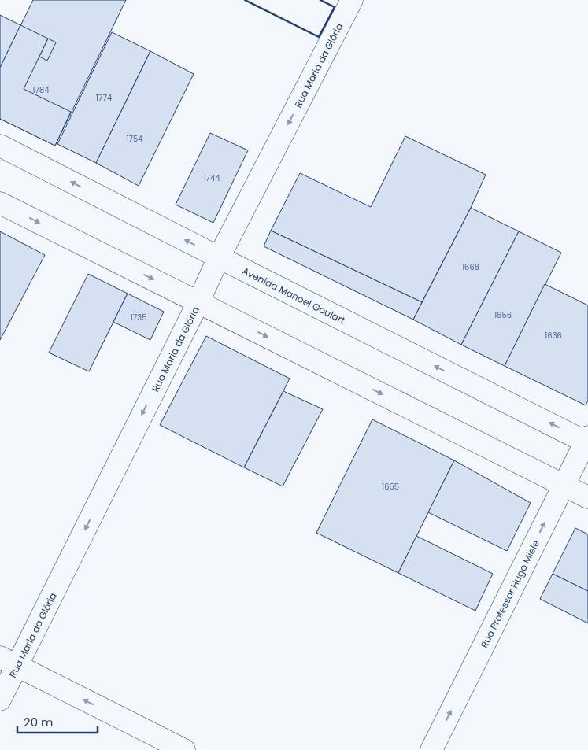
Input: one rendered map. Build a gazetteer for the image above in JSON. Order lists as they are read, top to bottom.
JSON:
{
  "streets": {
    "street": ["Rua Maria da Glória", "Avenida Manoel Goulart", "Rua Professor Hugo Miele"]
  },
  "crossings": [
    ["Rua Maria da Glória", "Avenida Manoel Goulart"],
    ["Avenida Manoel Goulart", "Rua Professor Hugo Miele"]
  ],
  "one_way": ["Rua Maria da Glória", "Rua Professor Hugo Miele"],
  "house_numbers": [
    "1784",
    "1774",
    "1754",
    "1744",
    "1668",
    "1656",
    "1735",
    "1636",
    "1655"
  ],
  "scale_bar": "20 m"
}
